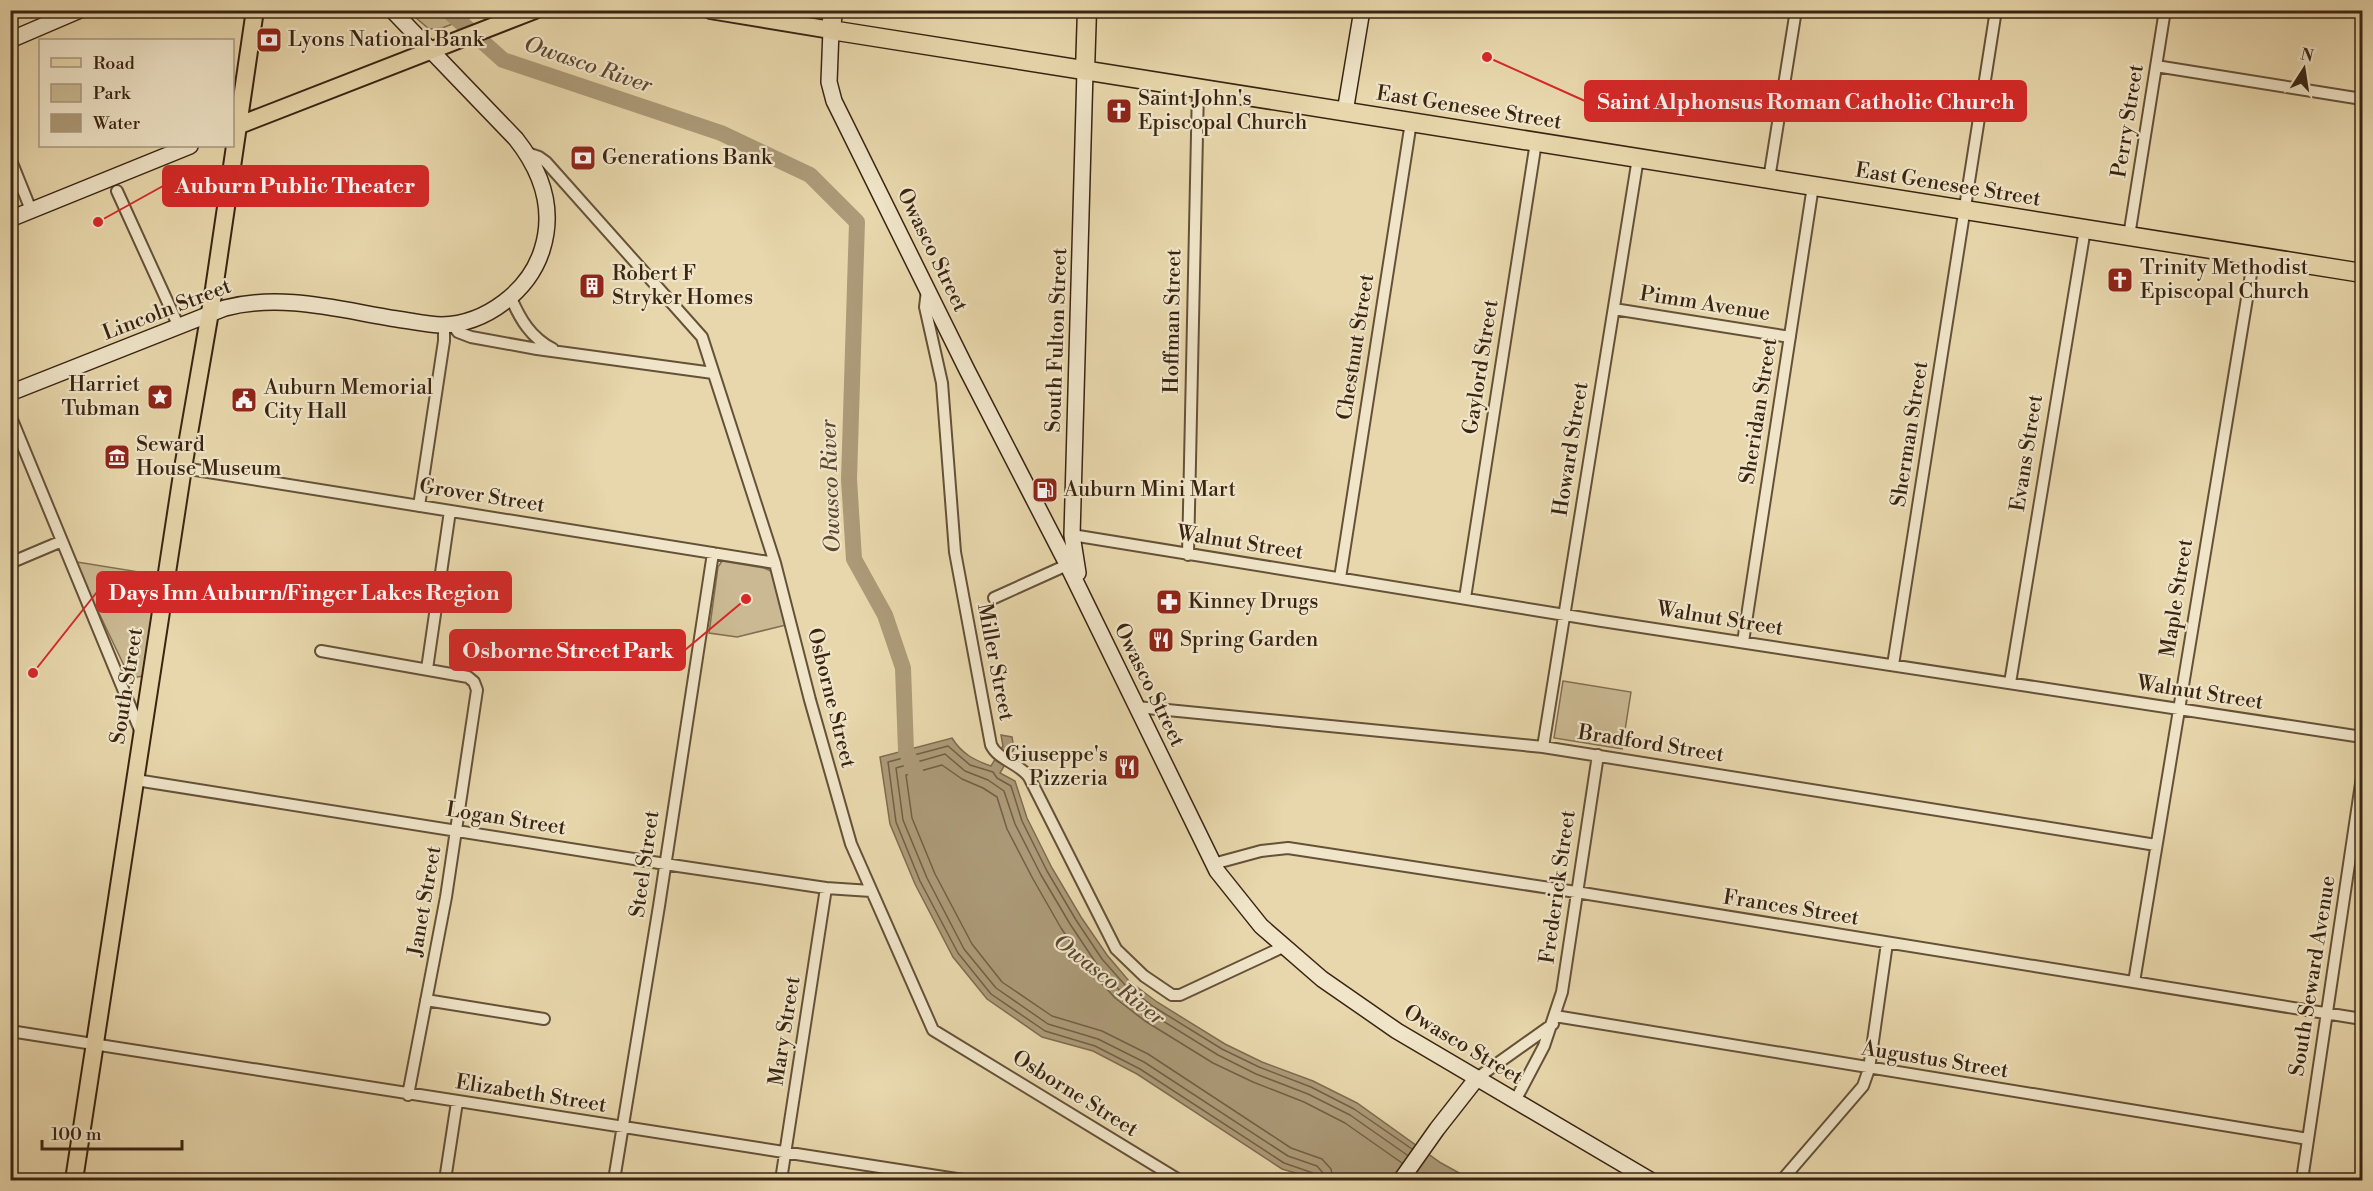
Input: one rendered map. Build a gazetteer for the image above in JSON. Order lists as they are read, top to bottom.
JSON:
{
  "streets": {
    "highway": ["East Genesee Street"],
    "main road": [
      "Owasco Street",
      "Lincoln Street",
      "South Fulton Street",
      "South Street"
    ],
    "street": [
      "Perry Street",
      "Pimm Avenue",
      "Hoffman Street",
      "Chestnut Street",
      "Gaylord Street",
      "Sheridan Street",
      "Sherman Street",
      "Howard Street",
      "Evans Street",
      "Grover Street",
      "Walnut Street",
      "Maple Street",
      "Miller Street",
      "Osborne Street",
      "Bradford Street",
      "Logan Street",
      "Steel Street",
      "Frederick Street",
      "Janet Street",
      "Frances Street",
      "South Seward Avenue",
      "Mary Street",
      "Augustus Street",
      "Elizabeth Street"
    ]
  },
  "crossings": [
    ["East Genesee Street", "Perry Street"],
    ["East Genesee Street", "Owasco Street"],
    ["East Genesee Street", "Hoffman Street"],
    ["East Genesee Street", "South Fulton Street"],
    ["East Genesee Street", "Chestnut Street"],
    ["East Genesee Street", "Gaylord Street"],
    ["East Genesee Street", "Sheridan Street"],
    ["East Genesee Street", "Sherman Street"],
    ["East Genesee Street", "Howard Street"],
    ["East Genesee Street", "Evans Street"],
    ["East Genesee Street", "Maple Street"],
    ["Owasco Street", "South Fulton Street"],
    ["Owasco Street", "Miller Street"],
    ["Owasco Street", "Bradford Street"],
    ["Owasco Street", "Frederick Street"],
    ["Owasco Street", "Frances Street"],
    ["Pimm Avenue", "Sheridan Street"],
    ["Pimm Avenue", "Howard Street"],
    ["Lincoln Street", "South Street"],
    ["Lincoln Street", "Osborne Street"],
    ["Hoffman Street", "Walnut Street"],
    ["South Fulton Street", "Walnut Street"],
    ["Chestnut Street", "Walnut Street"],
    ["Gaylord Street", "Walnut Street"],
    ["Sheridan Street", "Walnut Street"],
    ["Sherman Street", "Walnut Street"],
    ["Howard Street", "Walnut Street"],
    ["Howard Street", "Bradford Street"],
    ["Evans Street", "Walnut Street"],
    ["Grover Street", "South Street"],
    ["Grover Street", "Osborne Street"],
    ["Grover Street", "Steel Street"],
    ["Walnut Street", "Maple Street"],
    ["Maple Street", "Bradford Street"],
    ["Maple Street", "Frances Street"],
    ["South Street", "Logan Street"],
    ["South Street", "Elizabeth Street"],
    ["Osborne Street", "Logan Street"],
    ["Bradford Street", "Frederick Street"],
    ["Logan Street", "Steel Street"],
    ["Logan Street", "Janet Street"],
    ["Logan Street", "Mary Street"],
    ["Steel Street", "Elizabeth Street"],
    ["Frederick Street", "Frances Street"],
    ["Frederick Street", "Augustus Street"],
    ["Janet Street", "Elizabeth Street"],
    ["Frances Street", "South Seward Avenue"],
    ["South Seward Avenue", "Augustus Street"],
    ["Mary Street", "Elizabeth Street"]
  ],
  "water": ["Owasco River"],
  "places": {
    "bank": ["Lyons National Bank", "Generations Bank"],
    "other": [
      "Saint Alphonsus Roman Catholic Church",
      "Auburn Public Theater",
      "Osborne Street Park",
      "Days Inn Auburn/Finger Lakes Region"
    ],
    "church": ["Saint John's Episcopal Church", "Trinity Methodist Episcopal Church"],
    "building": ["Robert F Stryker Homes"],
    "place": ["Harriet Tubman"],
    "public building": ["Auburn Memorial City Hall"],
    "museum": ["Seward House Museum"],
    "fuel station": ["Auburn Mini Mart"],
    "pharmacy": ["Kinney Drugs"],
    "restaurant": ["Spring Garden", "Giuseppe's Pizzeria"]
  },
  "legend": ["Road", "Park", "Water"],
  "scale_bar": "100 m",
  "north": "top"
}
